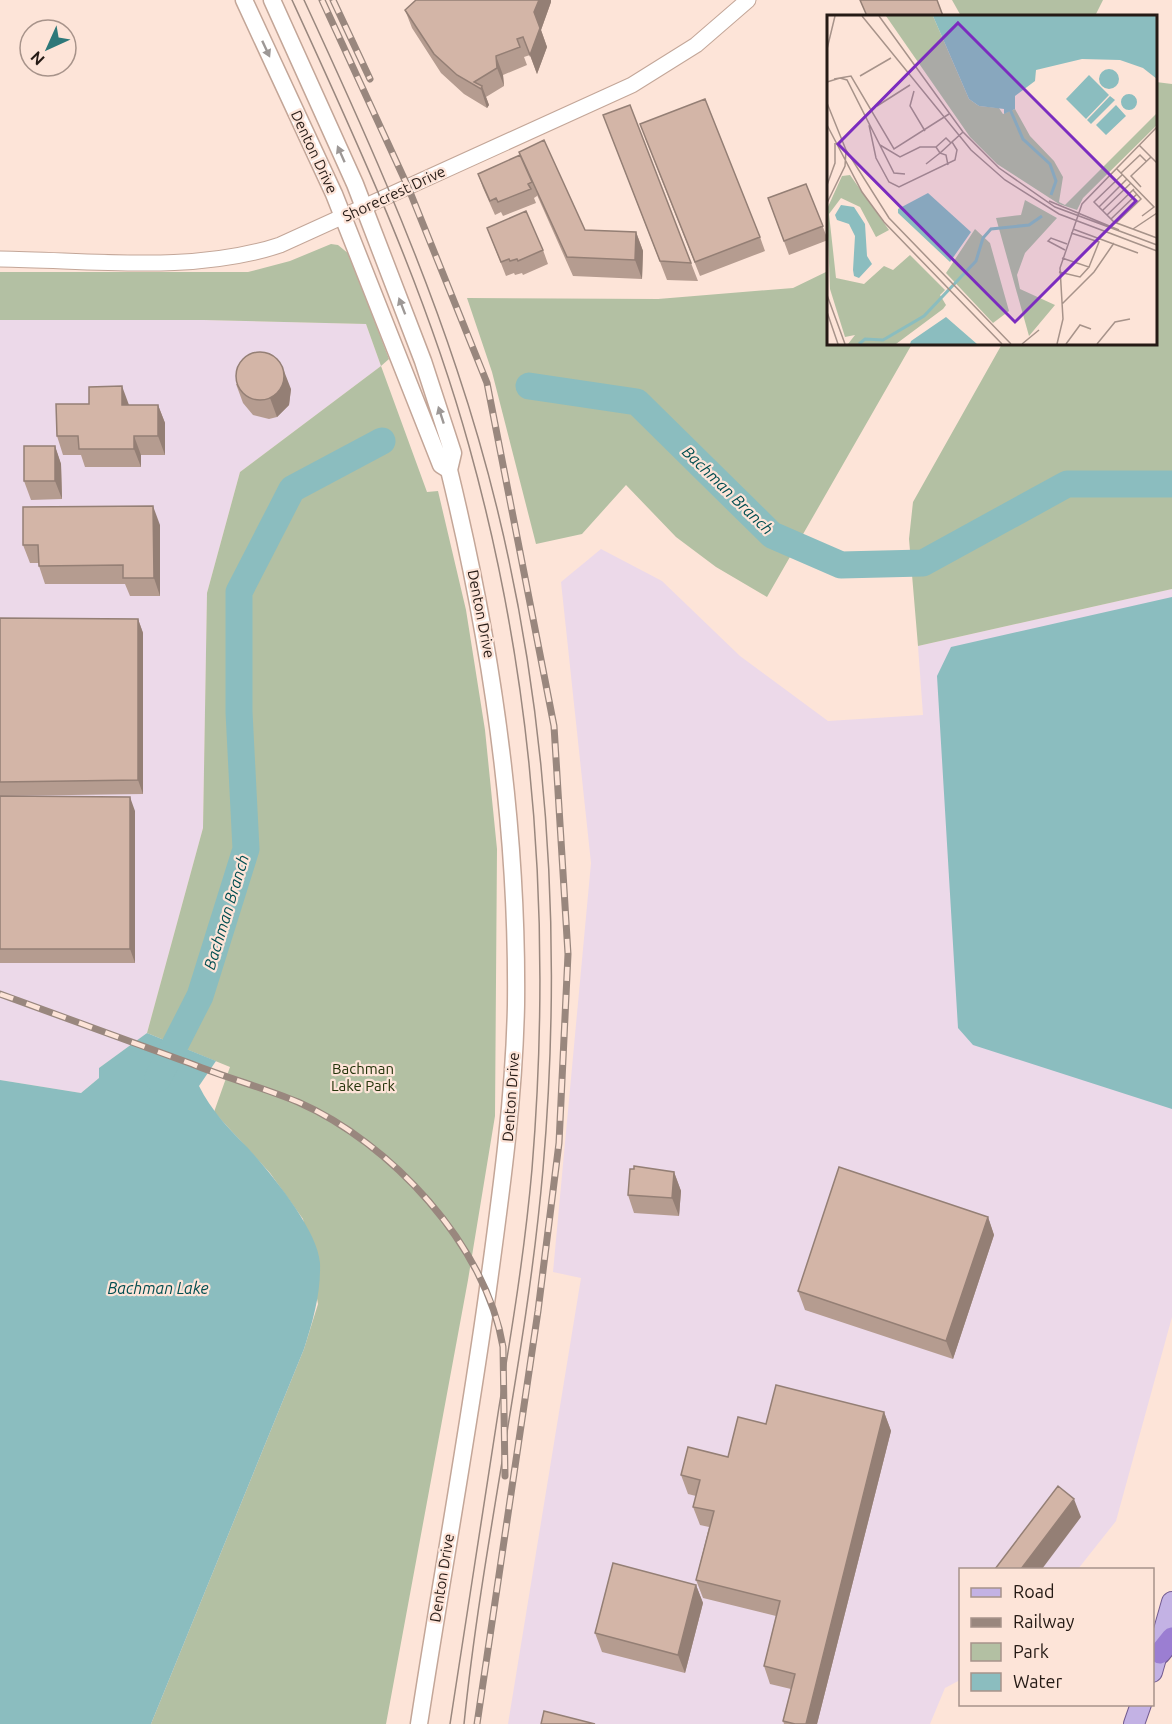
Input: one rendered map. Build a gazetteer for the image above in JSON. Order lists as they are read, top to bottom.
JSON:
{
  "streets": {
    "main road": ["Denton Drive"],
    "street": ["Shorecrest Drive"]
  },
  "crossings": [
    ["Denton Drive", "Shorecrest Drive"]
  ],
  "water": ["Bachman Branch", "Bachman Lake"],
  "parks": ["Bachman Lake Park"],
  "legend": [
    "Road",
    "Railway",
    "Park",
    "Water"
  ],
  "north": "bottom left"
}
